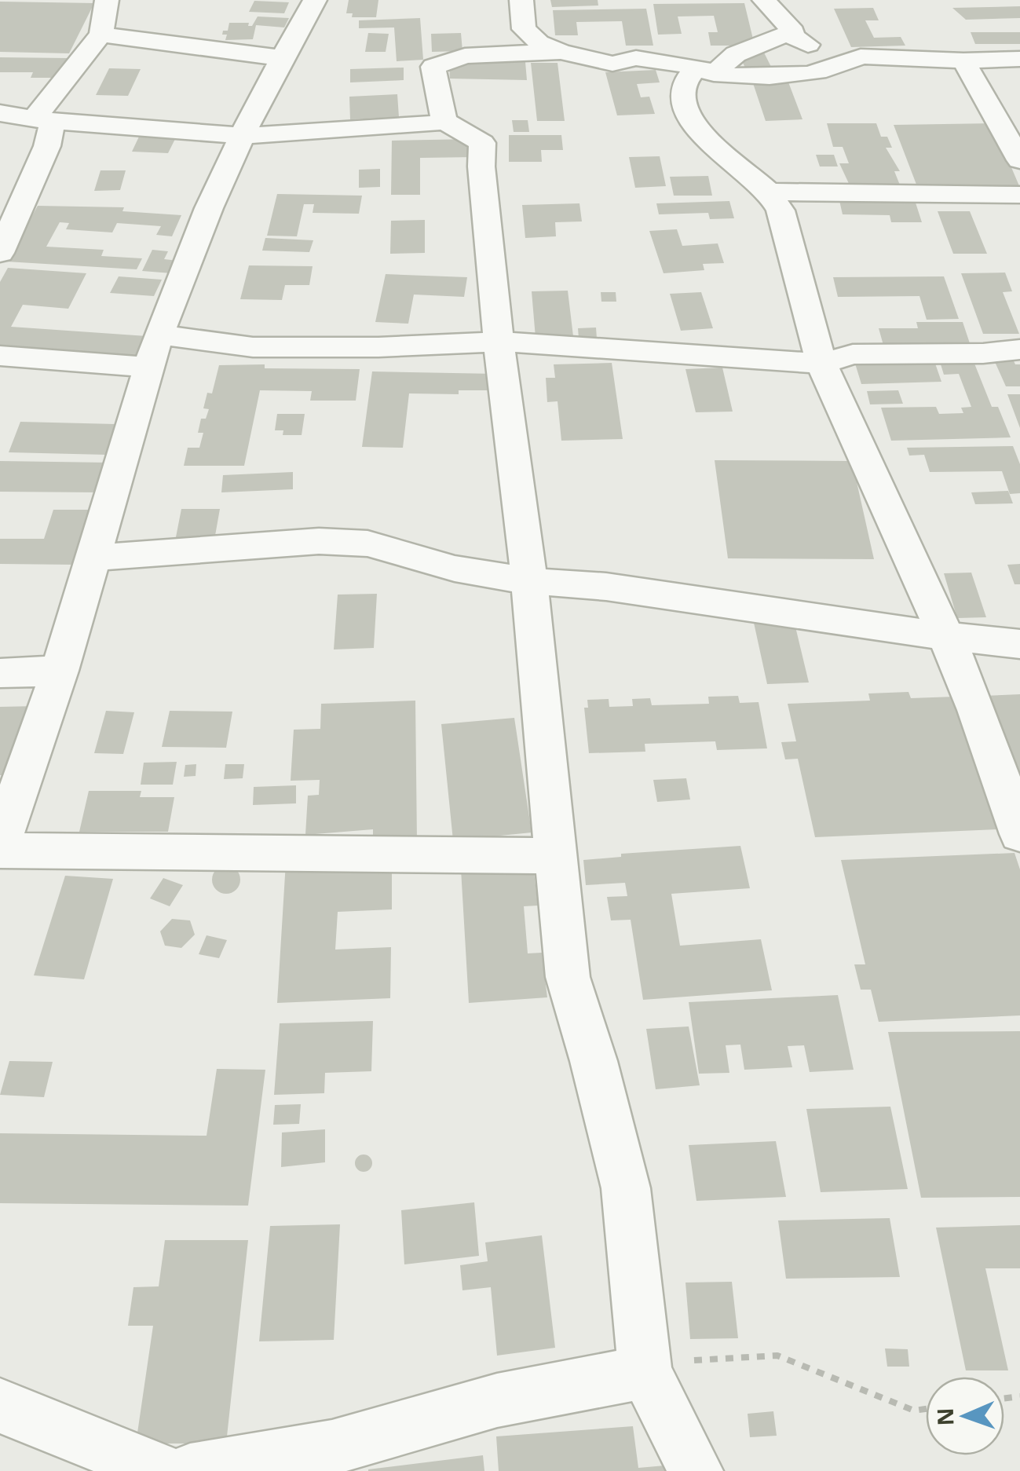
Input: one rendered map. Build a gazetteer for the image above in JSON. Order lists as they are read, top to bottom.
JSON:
{
  "north": "left"
}
